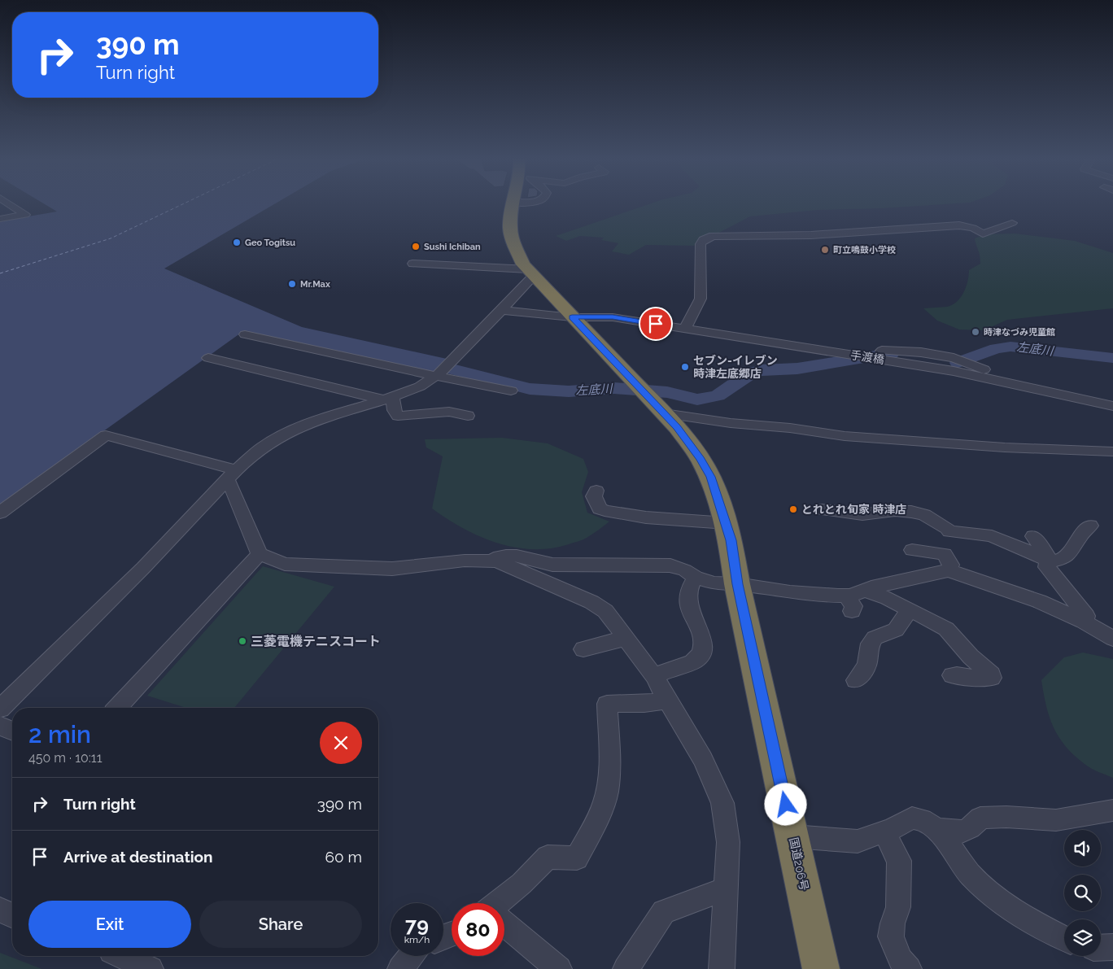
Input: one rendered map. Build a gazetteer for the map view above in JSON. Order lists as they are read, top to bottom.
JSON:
{
  "streets": {
    "highway": ["国道206号"],
    "street": ["手渡橋"]
  },
  "crossings": [
    ["手渡橋", "国道206号"]
  ],
  "water": ["左底川"],
  "places": [
    "Geo Togitsu",
    "Sushi Ichiban",
    "町立鳴鼓小学校",
    "Mr.Max",
    "時津なづみ児童館",
    "セブン-イレブン 時津左底郷店",
    "とれとれ旬家 時津店",
    "三菱電機テニスコート"
  ],
  "page": {
    "turn": ["390 m", "Turn right"],
    "heading": ["2 min", "450 m · 10:11"],
    "list": [
      {
        "name": "Turn right",
        "value": "390 m"
      },
      {
        "name": "Arrive at destination",
        "value": "60 m"
      }
    ],
    "buttons": ["Exit", "Share"],
    "speed": "79 km/h",
    "limit": "80"
  }
}
